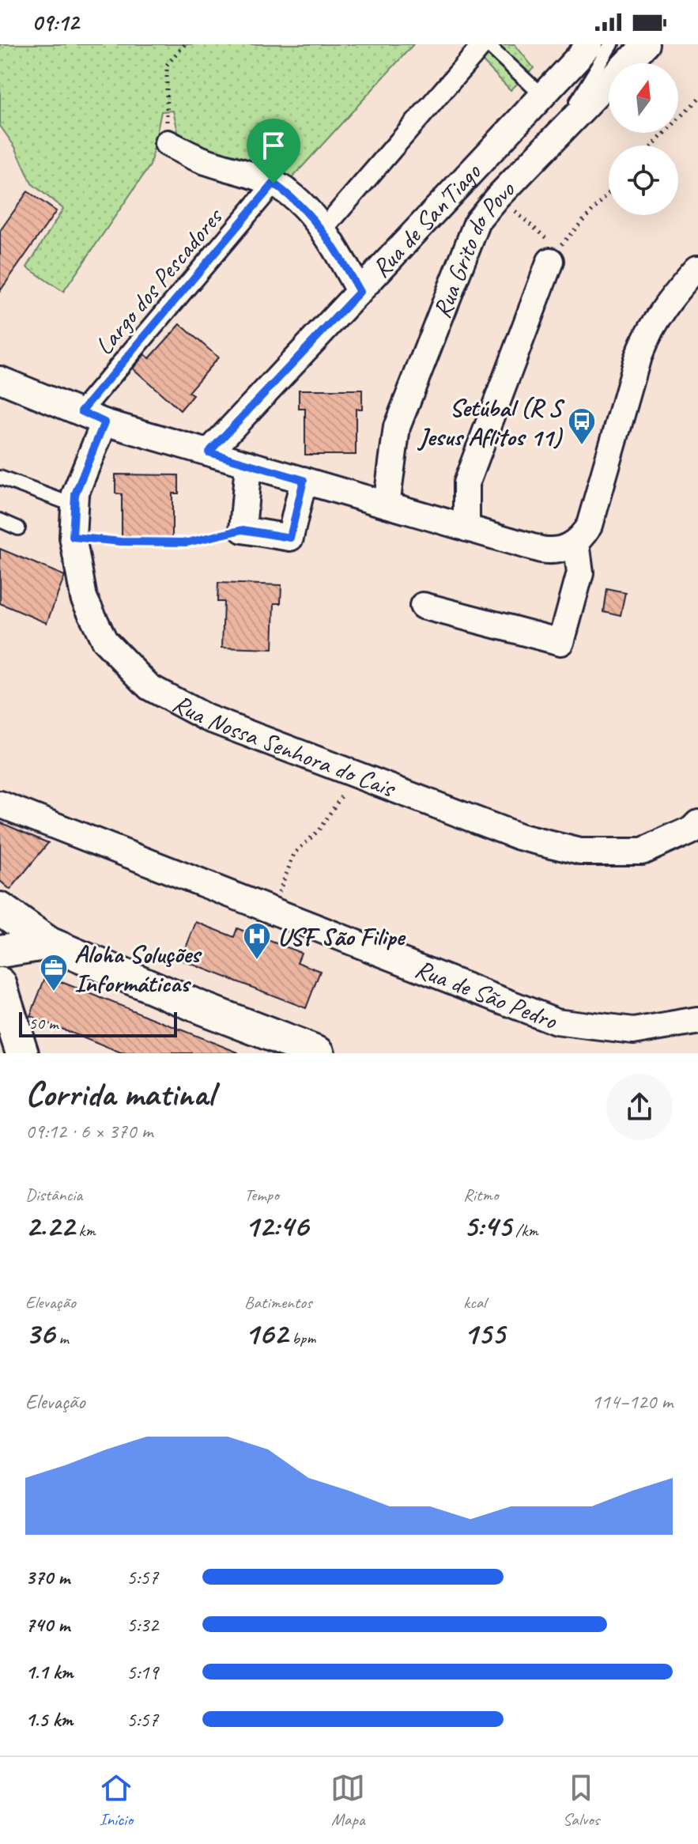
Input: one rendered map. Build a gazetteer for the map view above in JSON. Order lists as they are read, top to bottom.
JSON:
{
  "streets": {
    "street": [
      "Rua de San'Tiago",
      "Rua Grito do Povo",
      "Largo dos Pescadores",
      "Rua Nossa Senhora do Cais",
      "Rua de São Pedro"
    ]
  },
  "crossings": [
    ["Largo dos Pescadores", "Rua Nossa Senhora do Cais"]
  ],
  "places": {
    "bus stop": ["Setúbal (R S Jesus Aflitos 11)"],
    "hospital": ["USF São Filipe"],
    "office": ["Aloha Soluções Informáticas"]
  },
  "scale_bar": "50 m",
  "north": "top",
  "page": {
    "status": "09:12",
    "scale": "50 m",
    "heading": ["Corrida matinal", "09:12 · 6 × 370 m"],
    "stats": [
      ["Distância", "2.22 km"],
      ["Tempo", "12:46"],
      ["Ritmo", "5:45 /km"],
      ["Elevação", "36 m"],
      ["Batimentos", "162 bpm"],
      ["kcal", "155"]
    ],
    "chart": ["Elevação", "114–120 m"],
    "list": [
      {
        "name": "370 m",
        "note": "5:57"
      },
      {
        "name": "740 m",
        "note": "5:32"
      },
      {
        "name": "1.1 km",
        "note": "5:19"
      },
      {
        "name": "1.5 km",
        "note": "5:57"
      }
    ],
    "tabs": ["Início", "Mapa", "Salvos"]
  }
}
